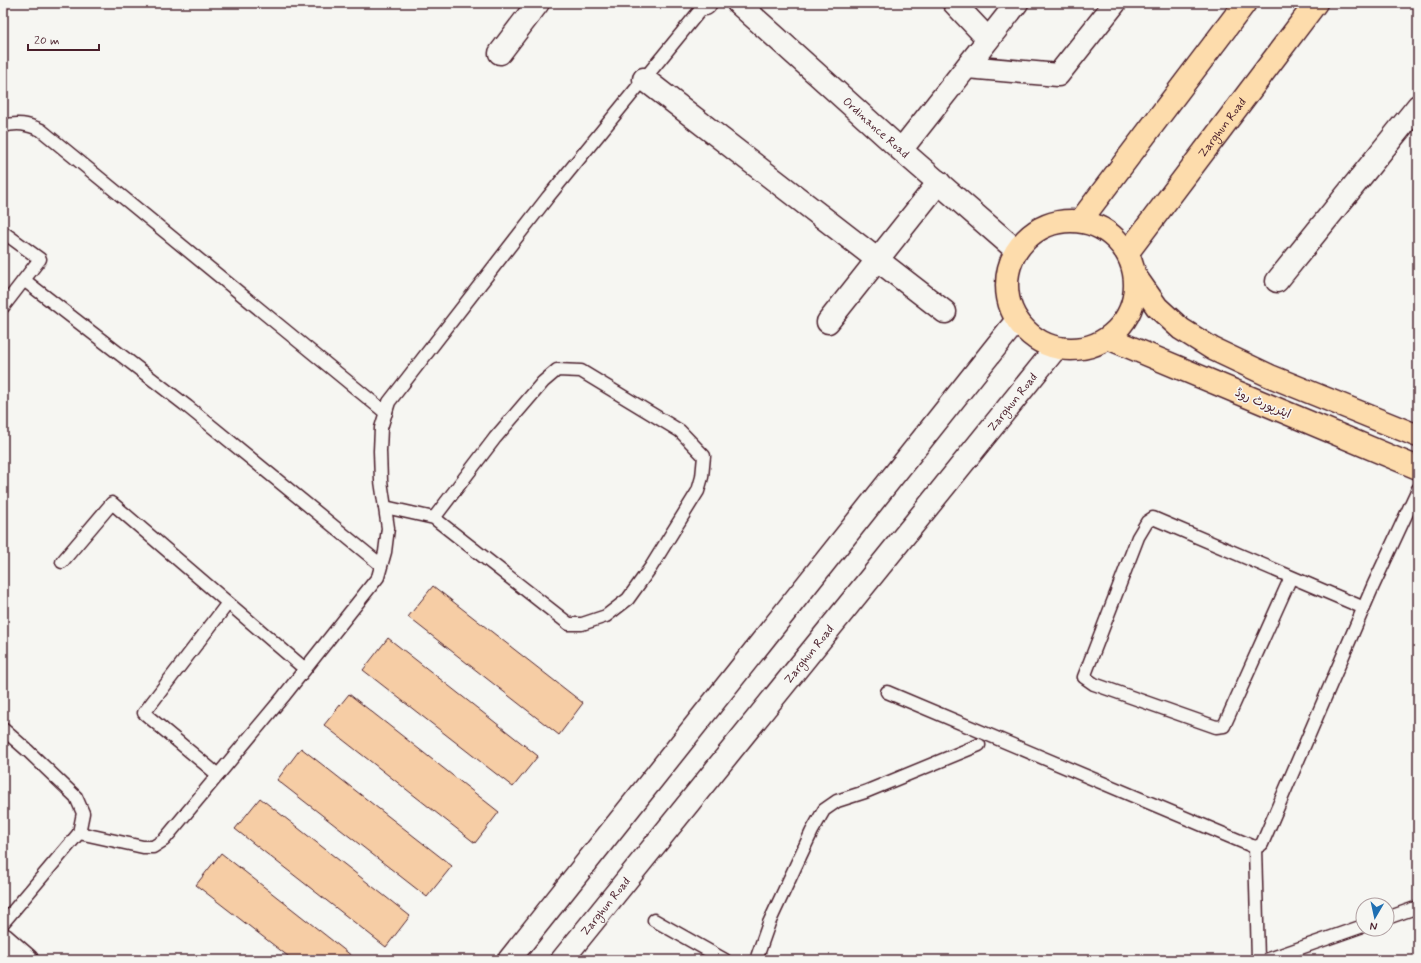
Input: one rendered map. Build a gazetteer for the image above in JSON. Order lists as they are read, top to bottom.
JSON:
{
  "streets": {
    "main road": ["Zarghun Road", "ایئرپورٹ روڈ"],
    "street": ["Ordinance Road"]
  },
  "crossings": [
    ["Ordinance Road", "Zarghun Road"],
    ["Ordinance Road", "ایئرپورٹ روڈ"],
    ["Zarghun Road", "ایئرپورٹ روڈ"]
  ],
  "scale_bar": "20 m",
  "north": "bottom"
}
